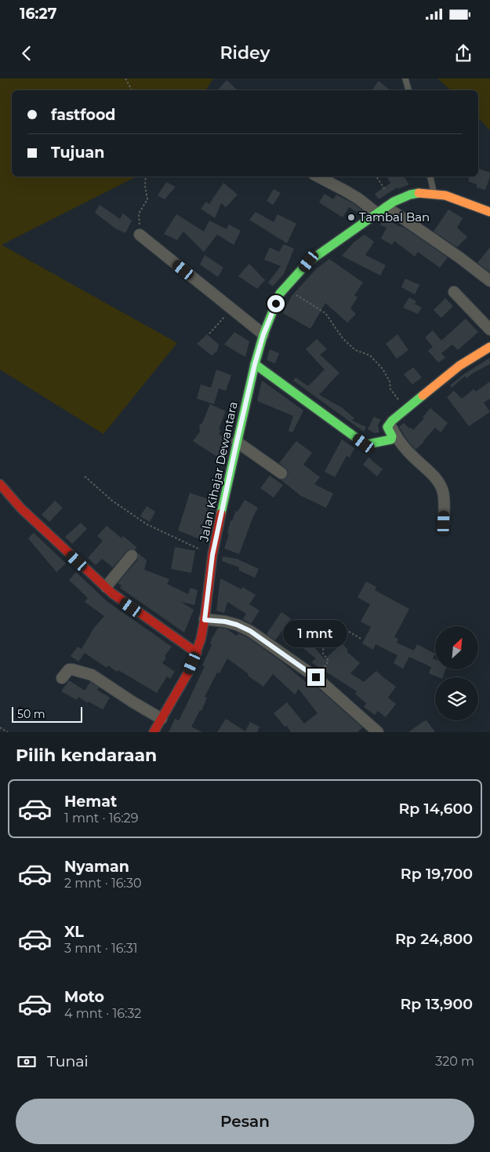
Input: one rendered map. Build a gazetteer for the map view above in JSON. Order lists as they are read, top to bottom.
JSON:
{
  "streets": {
    "main road": ["Jalan Kihajar Dewantara"]
  },
  "places": ["Tambal Ban"],
  "scale_bar": "50 m",
  "north": "top right",
  "page": {
    "status": "16:27",
    "header": "Ridey",
    "banner": ["fastfood", "Tujuan"],
    "bubble": "1 mnt",
    "scale": "50 m",
    "heading": "Pilih kendaraan",
    "list": [
      {
        "name": "Hemat",
        "note": "1 mnt · 16:29",
        "value": "Rp 14,600"
      },
      {
        "name": "Nyaman",
        "note": "2 mnt · 16:30",
        "value": "Rp 19,700"
      },
      {
        "name": "XL",
        "note": "3 mnt · 16:31",
        "value": "Rp 24,800"
      },
      {
        "name": "Moto",
        "note": "4 mnt · 16:32",
        "value": "Rp 13,900"
      }
    ],
    "pay": ["Tunai", "320 m"],
    "buttons": "Pesan"
  }
}
